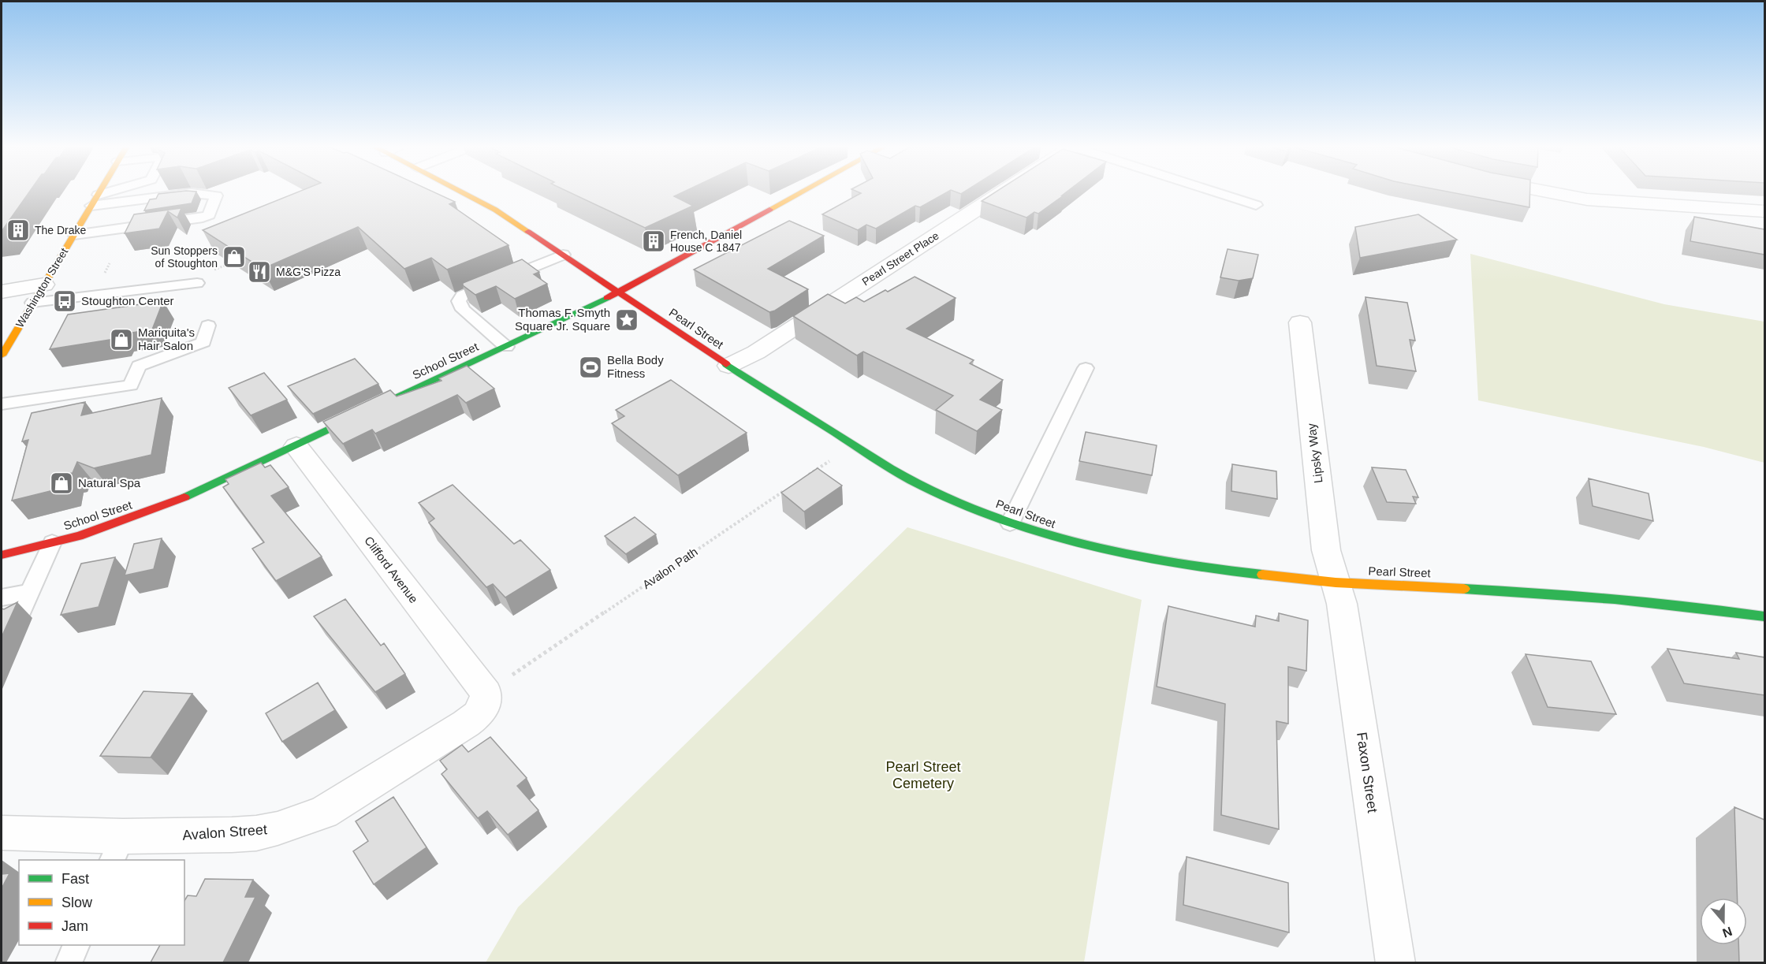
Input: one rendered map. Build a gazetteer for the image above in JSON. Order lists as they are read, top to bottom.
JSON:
{
  "streets": {
    "main road": ["Washington Street", "Pearl Street", "School Street"],
    "street": [
      "Pearl Street Place",
      "Lipsky Way",
      "Clifford Avenue",
      "Faxon Street",
      "Avalon Street"
    ],
    "path": ["Avalon Path"]
  },
  "crossings": [
    ["Pearl Street Place", "Pearl Street"],
    ["Pearl Street", "School Street"],
    ["Pearl Street", "Lipsky Way"],
    ["Pearl Street", "Faxon Street"],
    ["School Street", "Clifford Avenue"],
    ["Lipsky Way", "Faxon Street"],
    ["Avalon Path", "Clifford Avenue"],
    ["Avalon Path", "Avalon Street"],
    ["Clifford Avenue", "Avalon Street"]
  ],
  "parks": ["Pearl Street Cemetery"],
  "places": {
    "building": ["The Drake", "French, Daniel House C 1847"],
    "shop": ["Sun Stoppers of Stoughton", "Mariquita's Hair Salon", "Natural Spa"],
    "restaurant": ["M&G'S Pizza"],
    "bus stop": ["Stoughton Center"],
    "place": ["Thomas F. Smyth Square Jr. Square"],
    "sports": ["Bella Body Fitness"]
  },
  "legend": ["Fast", "Slow", "Jam"],
  "north": "bottom"
}
